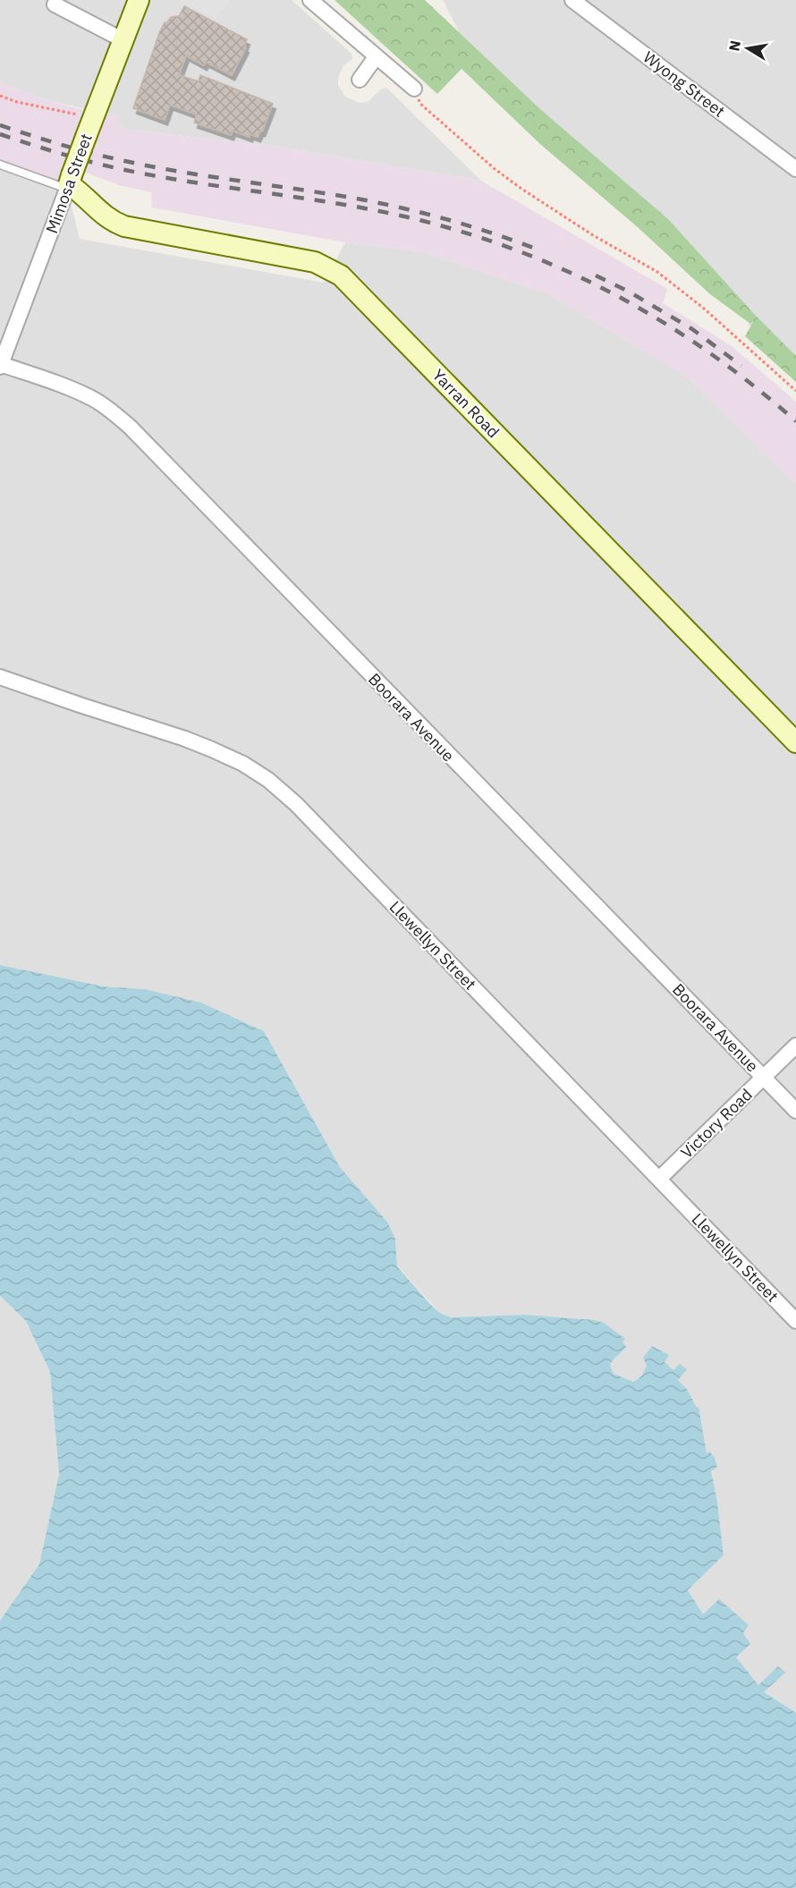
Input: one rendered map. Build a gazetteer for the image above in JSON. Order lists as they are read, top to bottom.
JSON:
{
  "streets": {
    "street": [
      "Wyong Street",
      "Mimosa Street",
      "Yarran Road",
      "Boorara Avenue",
      "Llewellyn Street",
      "Victory Road"
    ]
  },
  "crossings": [
    ["Mimosa Street", "Yarran Road"],
    ["Mimosa Street", "Boorara Avenue"],
    ["Boorara Avenue", "Victory Road"],
    ["Llewellyn Street", "Victory Road"]
  ],
  "north": "left"
}
